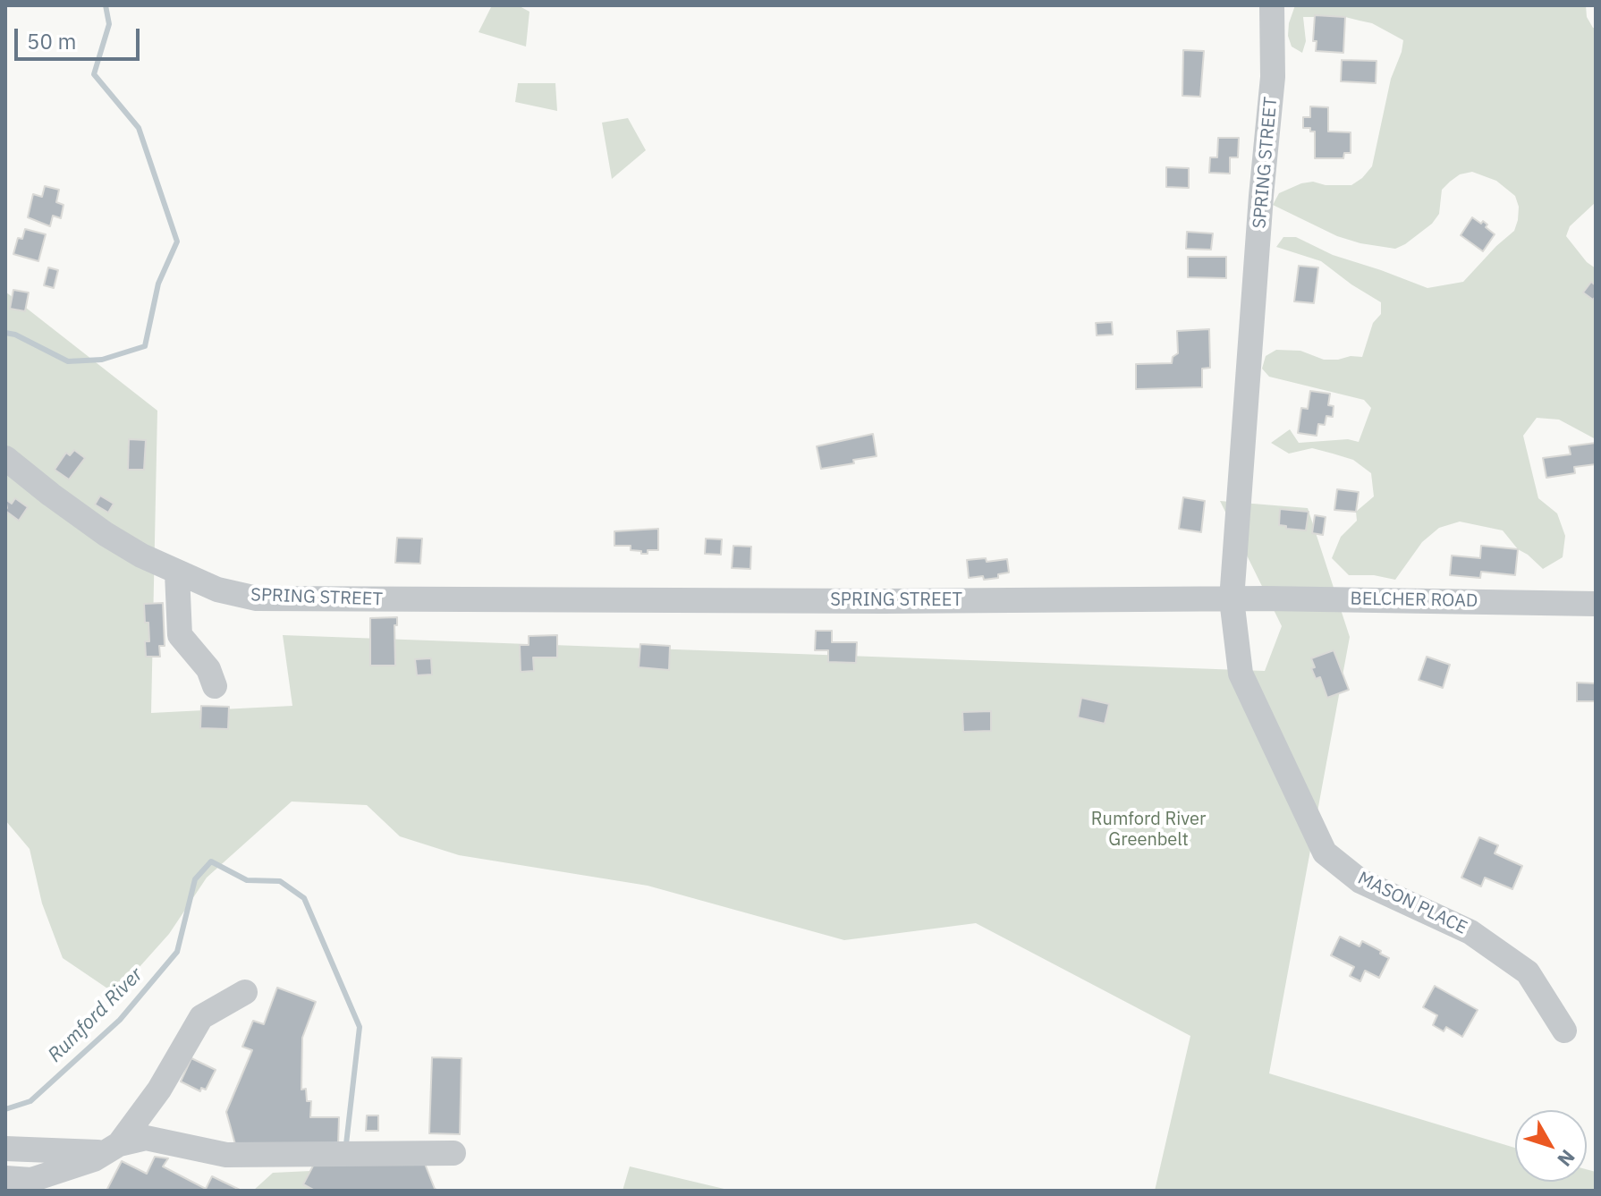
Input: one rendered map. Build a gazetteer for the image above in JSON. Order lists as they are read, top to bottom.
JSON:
{
  "streets": {
    "street": ["SPRING STREET", "BELCHER ROAD", "MASON PLACE"]
  },
  "crossings": [
    ["SPRING STREET", "BELCHER ROAD"],
    ["SPRING STREET", "MASON PLACE"],
    ["BELCHER ROAD", "MASON PLACE"]
  ],
  "water": ["Rumford River"],
  "parks": ["Rumford River Greenbelt"],
  "scale_bar": "50 m",
  "north": "bottom right"
}
